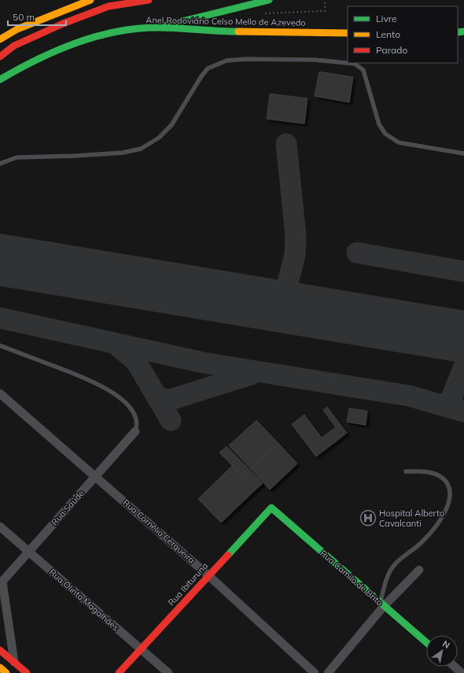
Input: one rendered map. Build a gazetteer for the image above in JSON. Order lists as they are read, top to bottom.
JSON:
{
  "streets": {
    "main road": ["Anel Rodoviário Celso Mello de Azevedo", "Rua Camilo de Brito", "Rua Ibituruna"],
    "street": ["Rua Saúde", "Rua Cornélio Cerqueira", "Rua Olinto Magalhães"]
  },
  "crossings": [
    ["Rua Saúde", "Rua Cornélio Cerqueira"],
    ["Rua Saúde", "Rua Olinto Magalhães"],
    ["Rua Cornélio Cerqueira", "Rua Ibituruna"],
    ["Rua Camilo de Brito", "Rua Ibituruna"],
    ["Rua Ibituruna", "Rua Olinto Magalhães"]
  ],
  "places": {
    "hospital": ["Hospital Alberto Cavalcanti"]
  },
  "legend": ["Livre", "Lento", "Parado"],
  "scale_bar": "50 m",
  "north": "top right"
}
